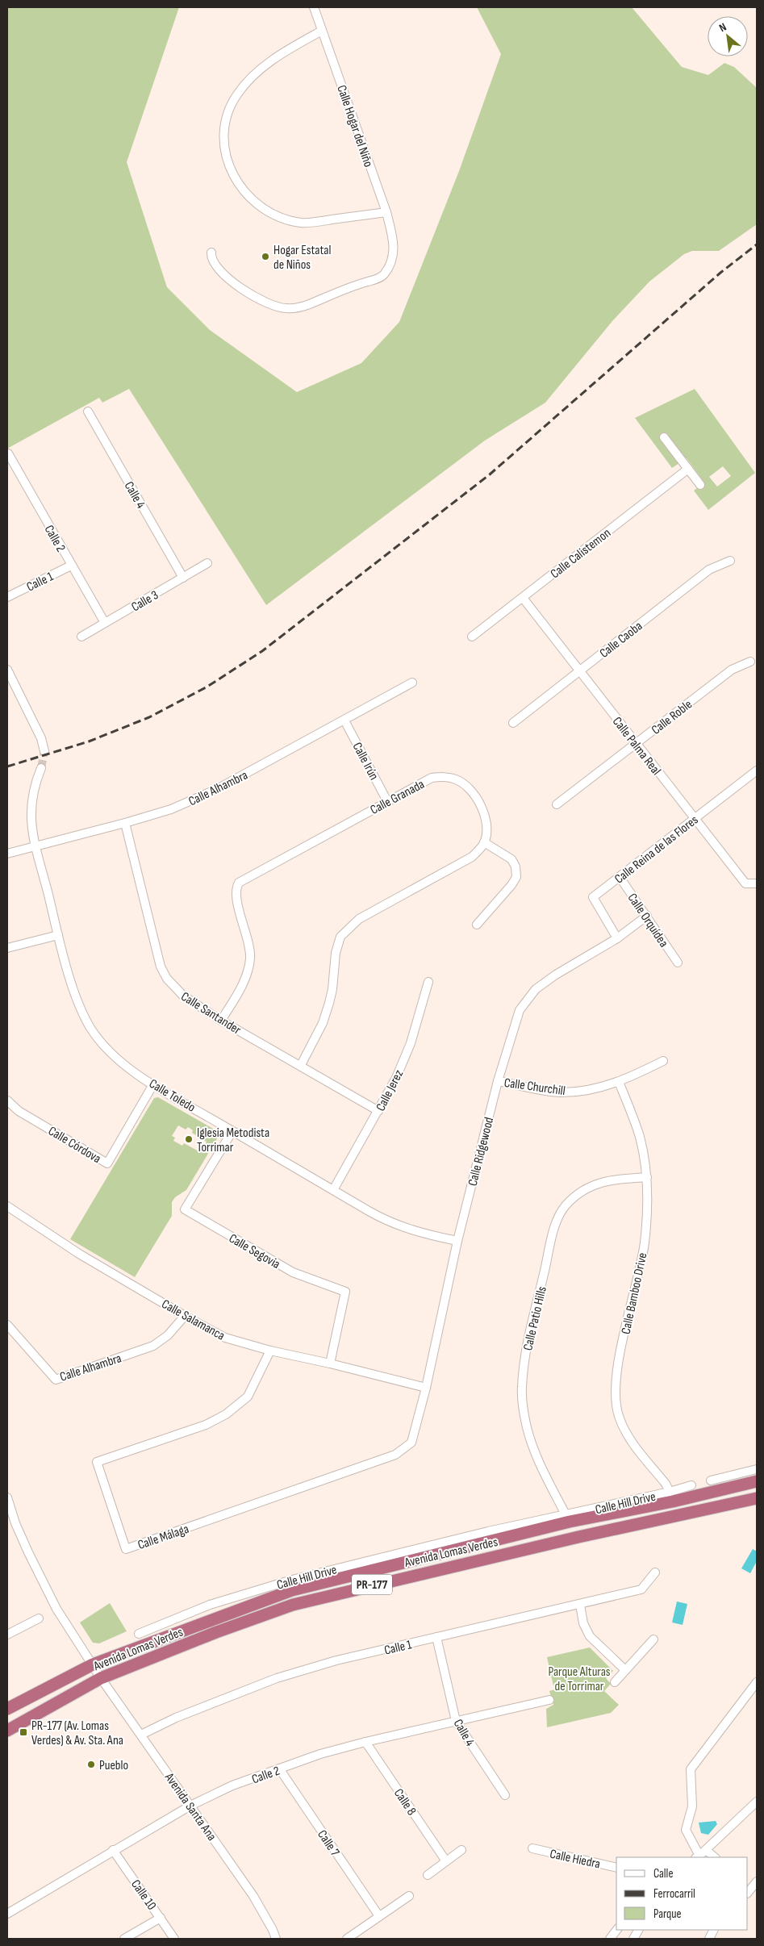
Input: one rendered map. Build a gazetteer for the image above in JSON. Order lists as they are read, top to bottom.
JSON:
{
  "streets": {
    "highway": ["Avenida Lomas Verdes", "PR-177"],
    "street": [
      "Calle Hogar del Niño",
      "Calle 4",
      "Calle 2",
      "Calle Calistemon",
      "Calle 1",
      "Calle 3",
      "Calle Caoba",
      "Calle Roble",
      "Calle Palma Real",
      "Calle Irún",
      "Calle Alhambra",
      "Calle Granada",
      "Calle Reina de las Flores",
      "Calle Orquídea",
      "Calle Santander",
      "Calle Churchill",
      "Calle Jerez",
      "Calle Toledo",
      "Calle Córdova",
      "Calle Ridgewood",
      "Calle Segovia",
      "Calle Bamboo Drive",
      "Calle Patio Hills",
      "Calle Salamanca",
      "Calle Hill Drive",
      "Calle Málaga",
      "Calle 8",
      "Avenida Santa Ana",
      "Calle 7",
      "Calle Hiedra",
      "Calle 10"
    ]
  },
  "crossings": [
    ["Calle 4", "Calle 2"],
    ["Calle 4", "Calle 1"],
    ["Calle 4", "Calle 3"],
    ["Calle 2", "Calle 1"],
    ["Calle 2", "Calle 3"],
    ["Calle 2", "Calle 8"],
    ["Calle 2", "Avenida Santa Ana"],
    ["Calle 2", "Calle 7"],
    ["Calle 2", "Calle 10"],
    ["Calle Calistemon", "Calle Palma Real"],
    ["Calle 1", "Avenida Santa Ana"],
    ["Calle Caoba", "Calle Palma Real"],
    ["Calle Roble", "Calle Palma Real"],
    ["Calle Palma Real", "Calle Reina de las Flores"],
    ["Calle Irún", "Calle Alhambra"],
    ["Calle Irún", "Calle Granada"],
    ["Calle Alhambra", "Calle Santander"],
    ["Calle Alhambra", "Calle Toledo"],
    ["Calle Alhambra", "Calle Salamanca"],
    ["Calle Granada", "Calle Santander"],
    ["Calle Reina de las Flores", "Calle Orquídea"],
    ["Calle Reina de las Flores", "Calle Ridgewood"],
    ["Calle Santander", "Calle Jerez"],
    ["Calle Churchill", "Calle Ridgewood"],
    ["Calle Churchill", "Calle Bamboo Drive"],
    ["Calle Jerez", "Calle Toledo"],
    ["Calle Toledo", "Calle Córdova"],
    ["Calle Toledo", "Calle Ridgewood"],
    ["Calle Toledo", "Calle Segovia"],
    ["Calle Ridgewood", "Calle Salamanca"],
    ["Calle Ridgewood", "Calle Málaga"],
    ["Calle Segovia", "Calle Salamanca"],
    ["Calle Bamboo Drive", "Calle Patio Hills"],
    ["Calle Bamboo Drive", "Calle Hill Drive"],
    ["Calle Patio Hills", "Calle Hill Drive"],
    ["Calle Salamanca", "Calle Málaga"],
    ["Avenida Lomas Verdes", "Avenida Santa Ana"]
  ],
  "parks": ["Parque Alturas de Torrimar"],
  "places": {
    "other": ["Hogar Estatal de Niños", "Iglesia Metodista Torrimar", "Pueblo"],
    "transit": ["PR-177 (Av. Lomas Verdes) & Av. Sta. Ana"]
  },
  "legend": ["Calle", "Ferrocarril", "Parque"],
  "north": "top left"
}
